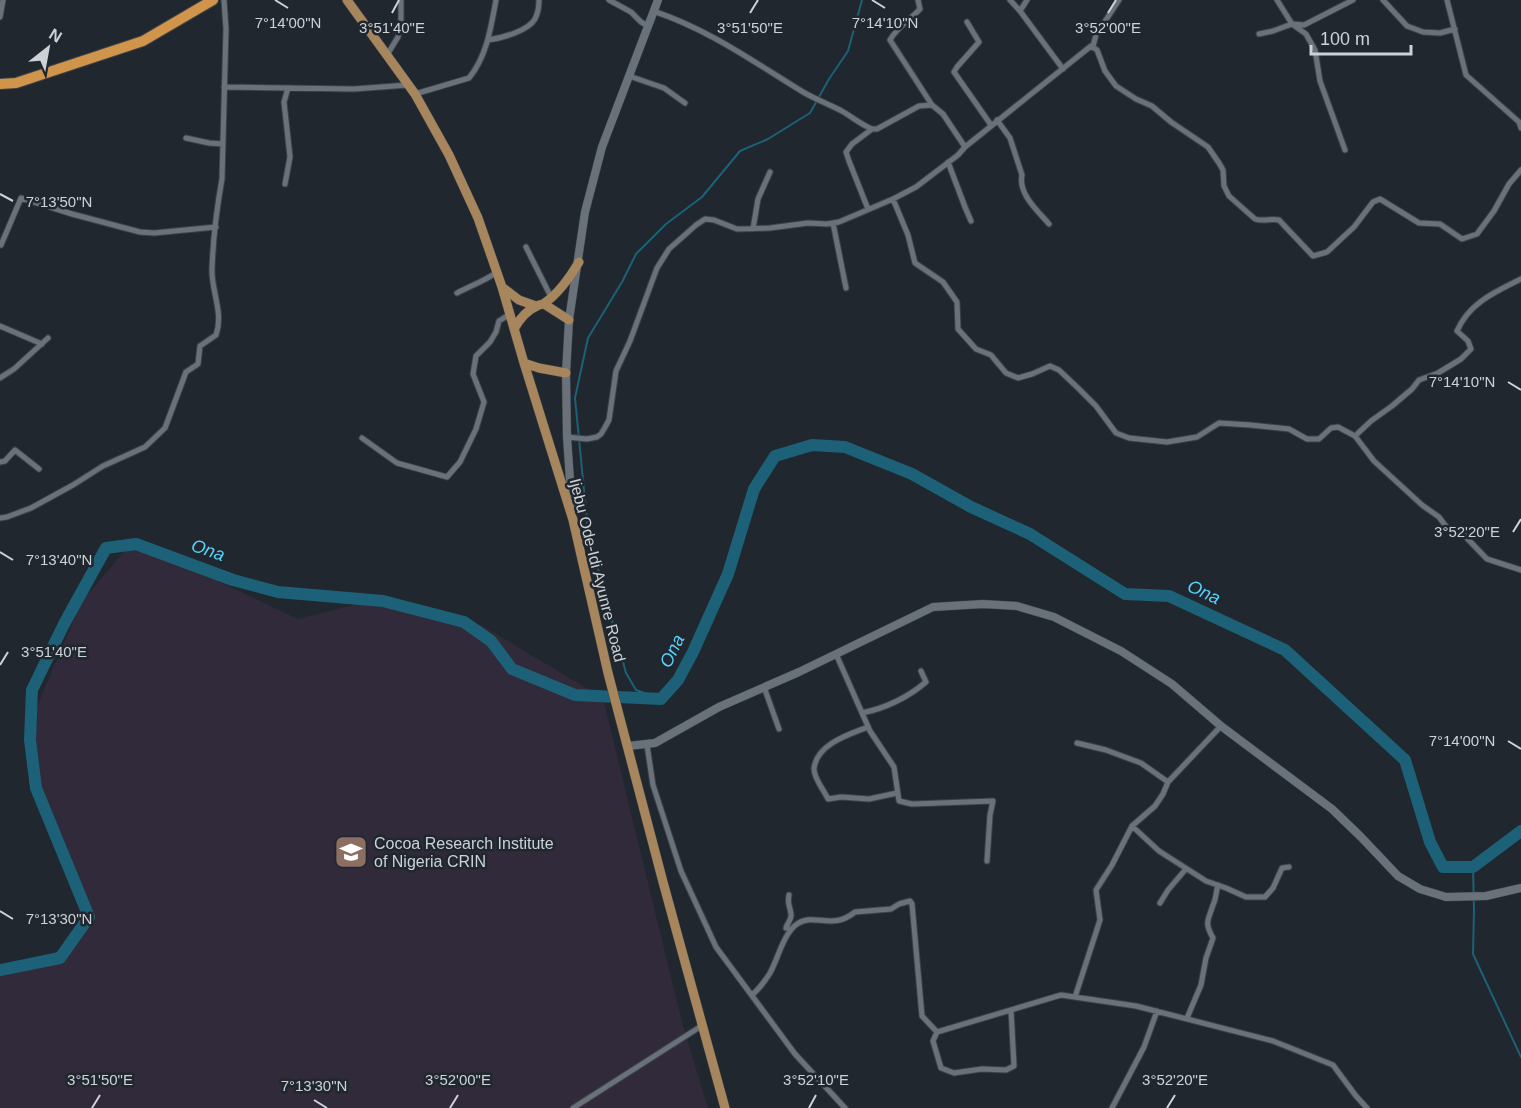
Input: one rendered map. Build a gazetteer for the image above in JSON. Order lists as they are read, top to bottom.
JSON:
{
  "streets": {
    "main road": ["Ijebu Ode-Idi Ayunre Road"]
  },
  "water": ["Ona"],
  "places": {
    "school or university": ["Cocoa Research Institute of Nigeria CRIN"]
  },
  "scale_bar": "100 m",
  "north": "top right",
  "coordinates": [
    "7°14'00\"N",
    "7°14'10\"N",
    "3°51'40\"E",
    "3°51'50\"E",
    "3°52'00\"E",
    "7°13'50\"N",
    "3°52'20\"E",
    "7°13'40\"N",
    "7°13'30\"N",
    "3°52'10\"E"
  ]
}
